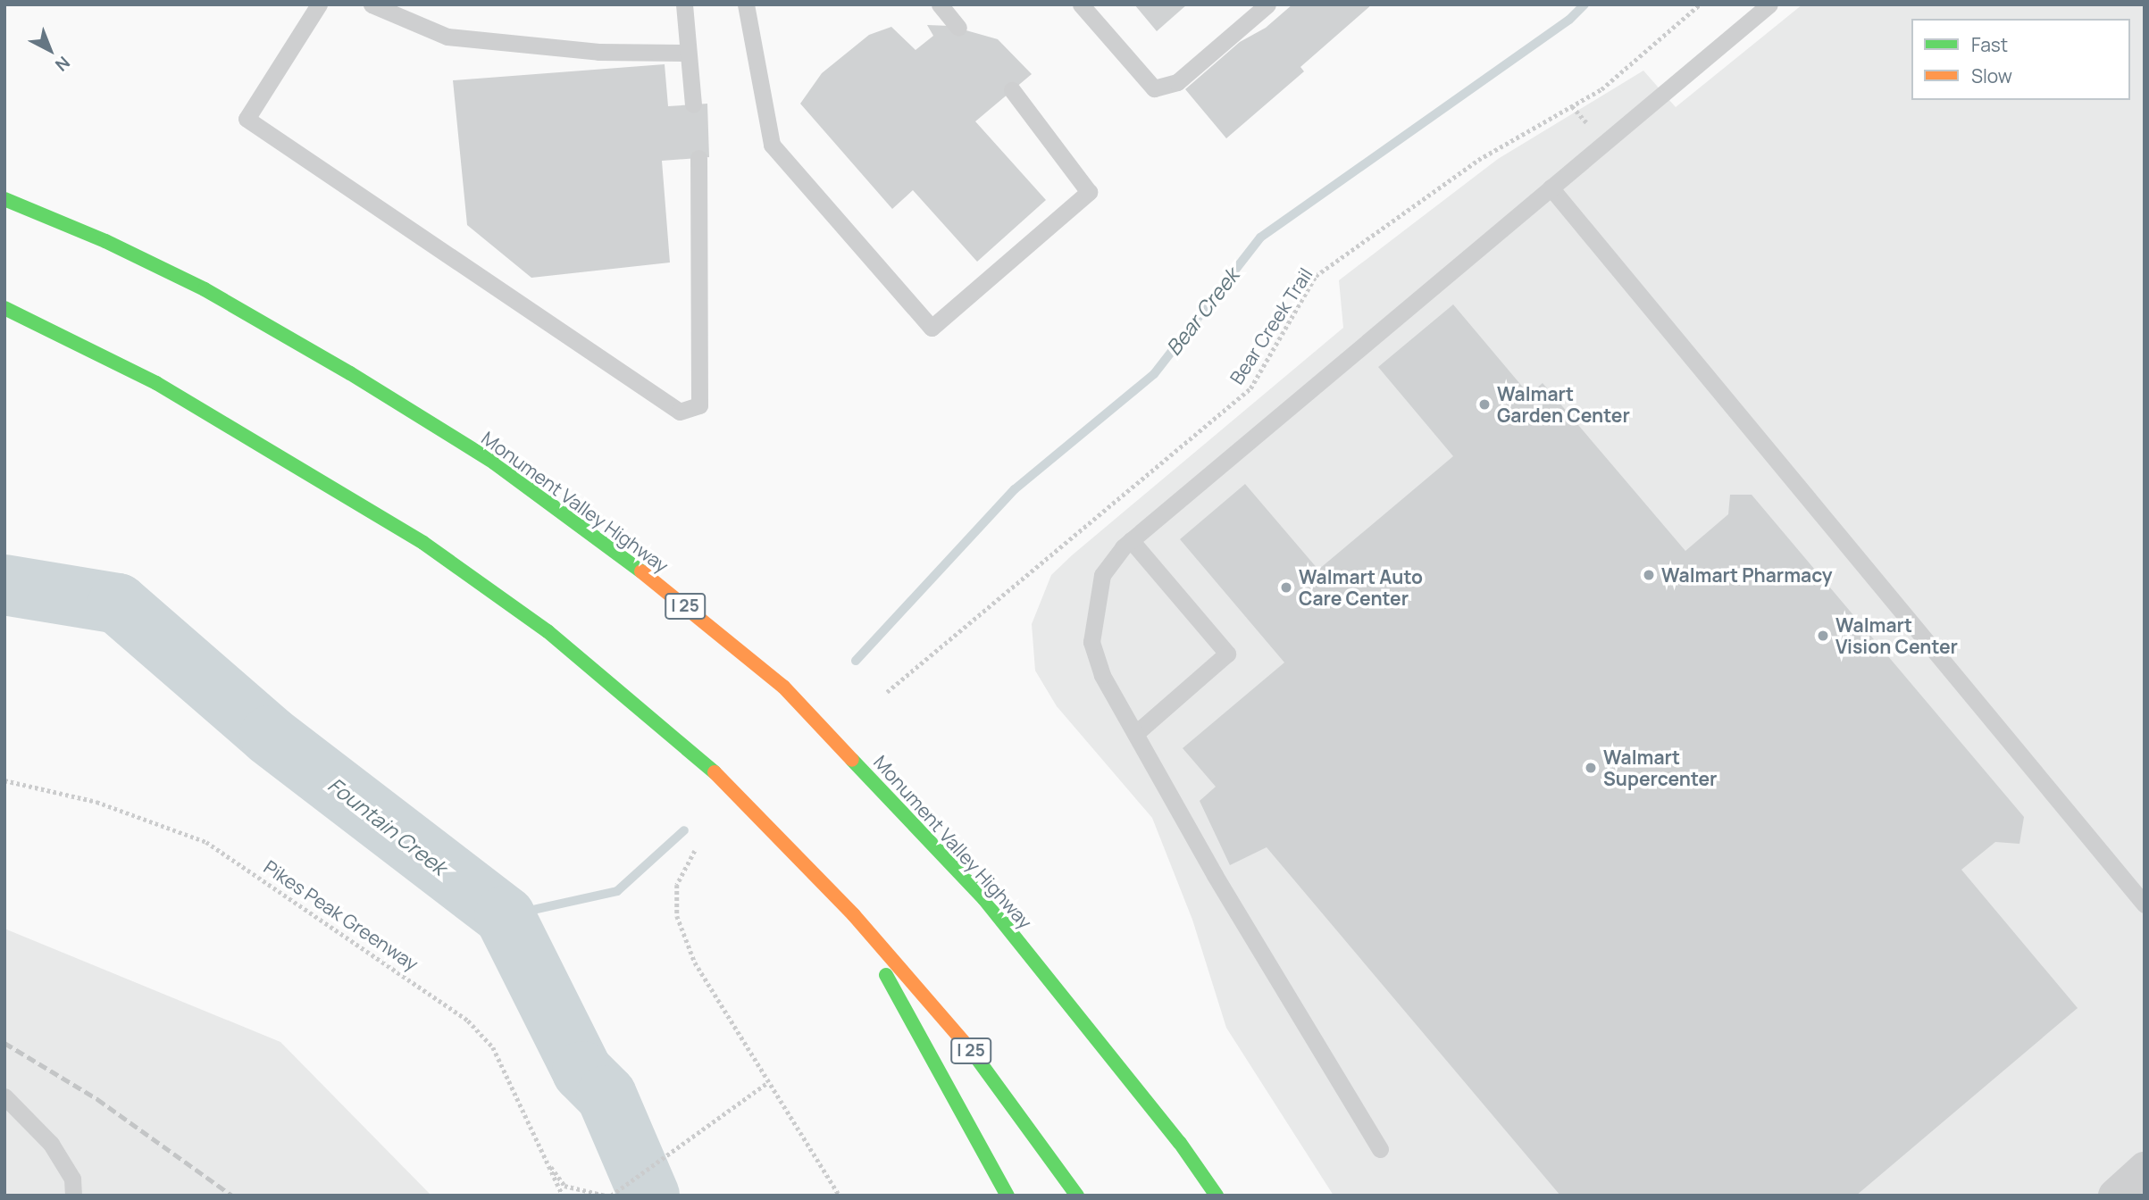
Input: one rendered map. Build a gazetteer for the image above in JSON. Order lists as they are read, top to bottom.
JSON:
{
  "streets": {
    "highway": ["Monument Valley Highway", "I 25"],
    "path": ["Bear Creek Trail", "Pikes Peak Greenway"]
  },
  "water": ["Bear Creek", "Fountain Creek"],
  "places": [
    "Walmart Garden Center",
    "Walmart Pharmacy",
    "Walmart Auto Care Center",
    "Walmart Vision Center",
    "Walmart Supercenter"
  ],
  "legend": ["Fast", "Slow"],
  "north": "bottom right"
}
